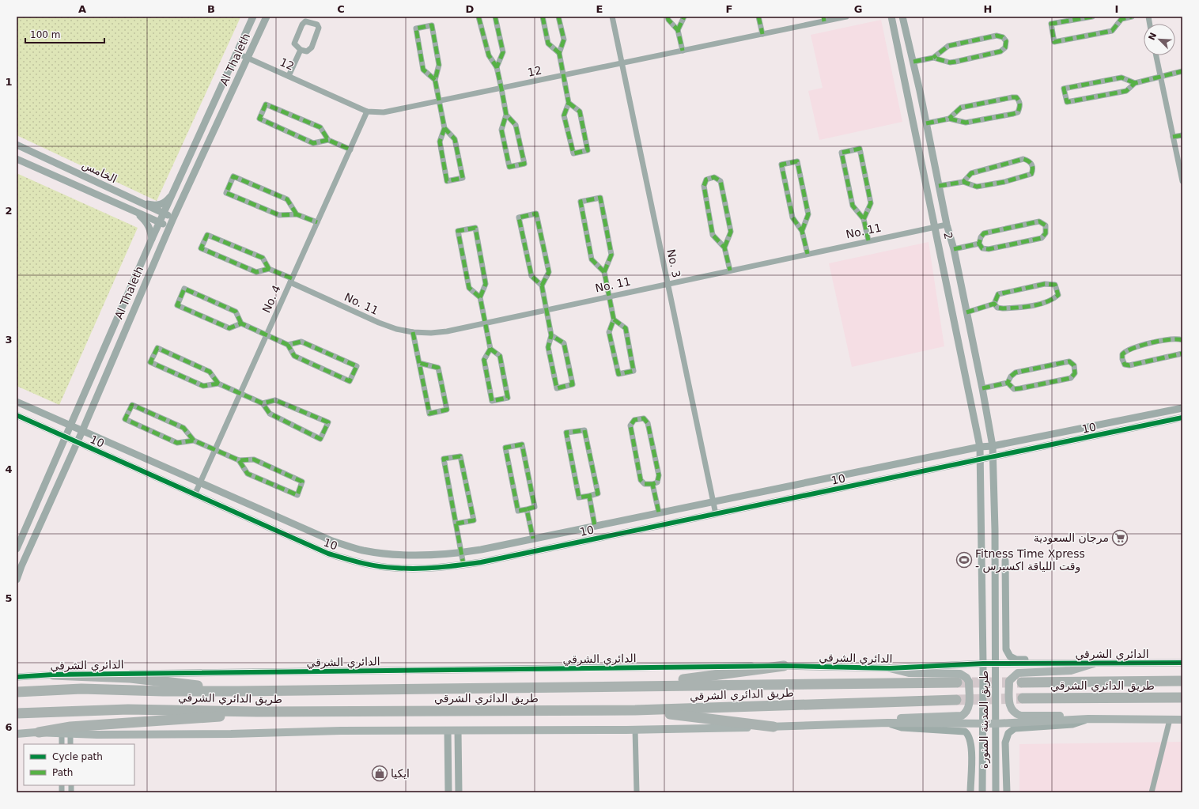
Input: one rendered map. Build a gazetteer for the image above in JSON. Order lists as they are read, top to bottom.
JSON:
{
  "streets": {
    "highway": ["طريق الدائري الشرقي"],
    "street": [
      "Al Thaleth",
      "12",
      "الخامس",
      "No. 11",
      "2",
      "No. 3",
      "No. 4",
      "10",
      "الدائري الشرقي",
      "طريق المدينة المنورة"
    ]
  },
  "crossings": [
    ["Al Thaleth", "12"],
    ["Al Thaleth", "الخامس"],
    ["Al Thaleth", "10"],
    ["12", "No. 3"],
    ["12", "No. 4"],
    ["No. 11", "2"],
    ["No. 11", "No. 3"],
    ["No. 11", "No. 4"],
    ["2", "10"],
    ["2", "طريق المدينة المنورة"],
    ["No. 3", "10"],
    ["No. 4", "10"],
    ["10", "طريق المدينة المنورة"],
    ["الدائري الشرقي", "طريق المدينة المنورة"]
  ],
  "places": {
    "supermarket": ["مرجان السعودية"],
    "sports": ["Fitness Time Xpress - وقت اللياقة اكسبرس"],
    "shop": ["ايكيا"]
  },
  "legend": ["Cycle path", "Path"],
  "scale_bar": "100 m",
  "north": "top left",
  "grid": {
    "columns": [
      "A",
      "B",
      "C",
      "D",
      "E",
      "F",
      "G",
      "H",
      "I"
    ],
    "rows": [
      "1",
      "2",
      "3",
      "4",
      "5",
      "6"
    ]
  }
}
